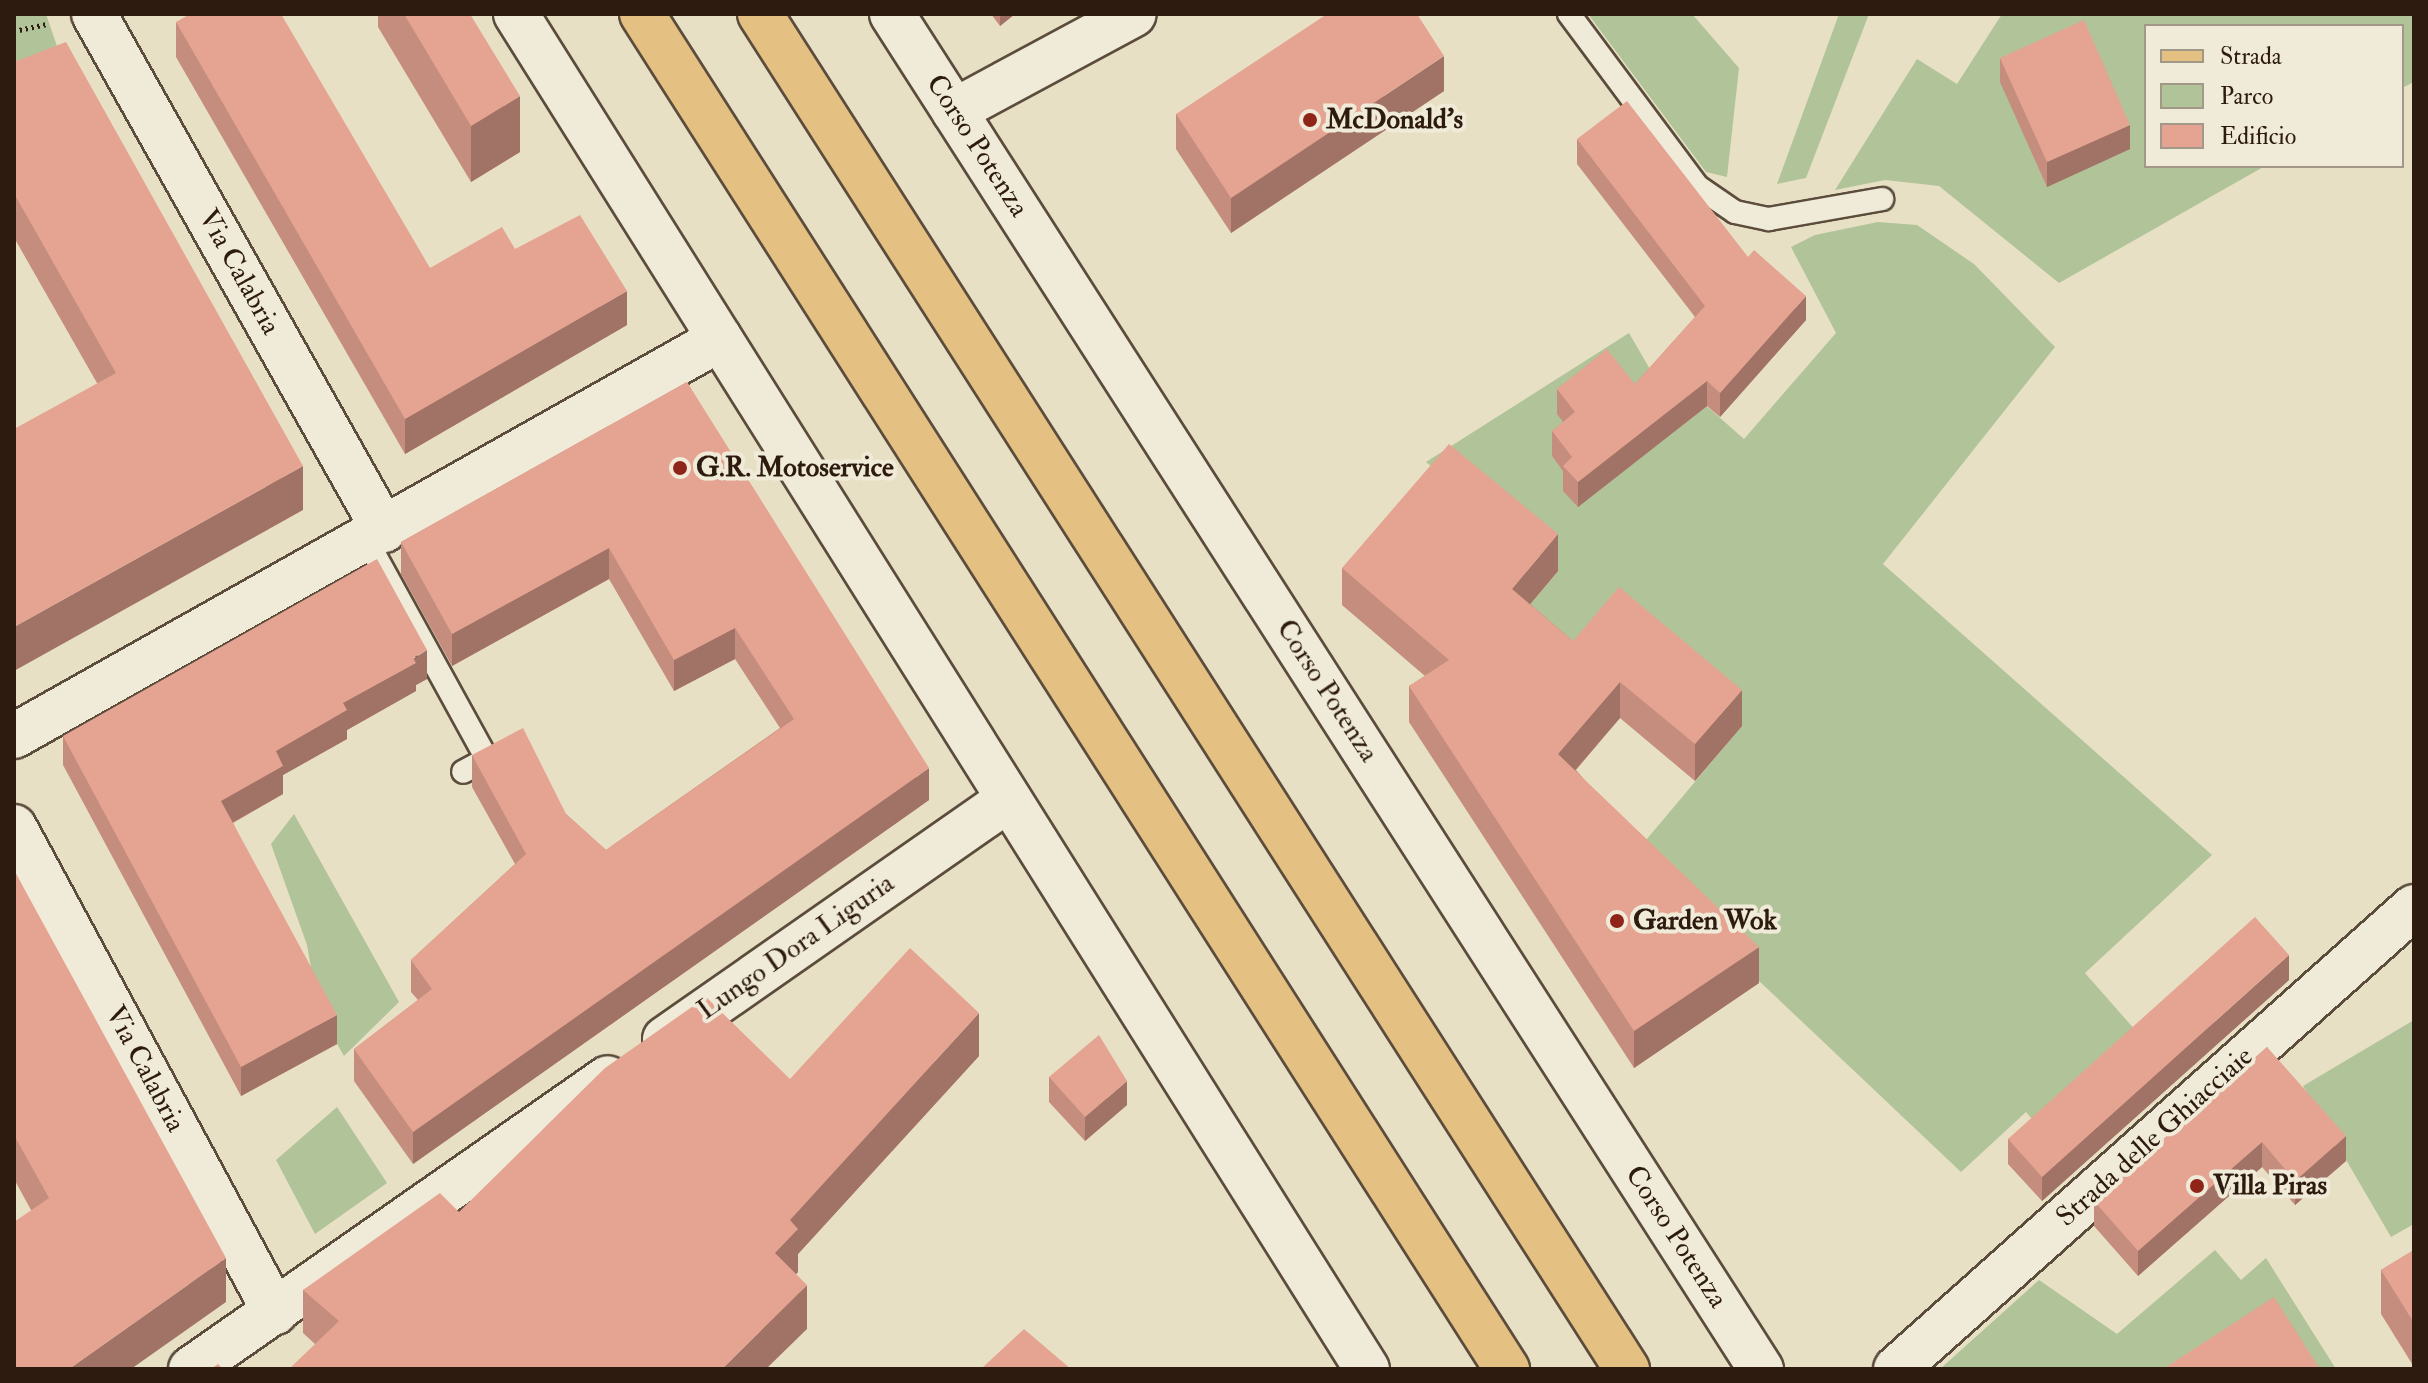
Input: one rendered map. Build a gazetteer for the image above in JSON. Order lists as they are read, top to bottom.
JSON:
{
  "streets": {
    "street": [
      "Corso Potenza",
      "Via Calabria",
      "Lungo Dora Liguria",
      "Strada delle Ghiacciaie"
    ]
  },
  "crossings": [
    ["Via Calabria", "Lungo Dora Liguria"]
  ],
  "places": [
    "McDonald's",
    "G.R. Motoservice",
    "Garden Wok",
    "Villa Piras"
  ],
  "legend": ["Strada", "Parco", "Edificio"]
}
